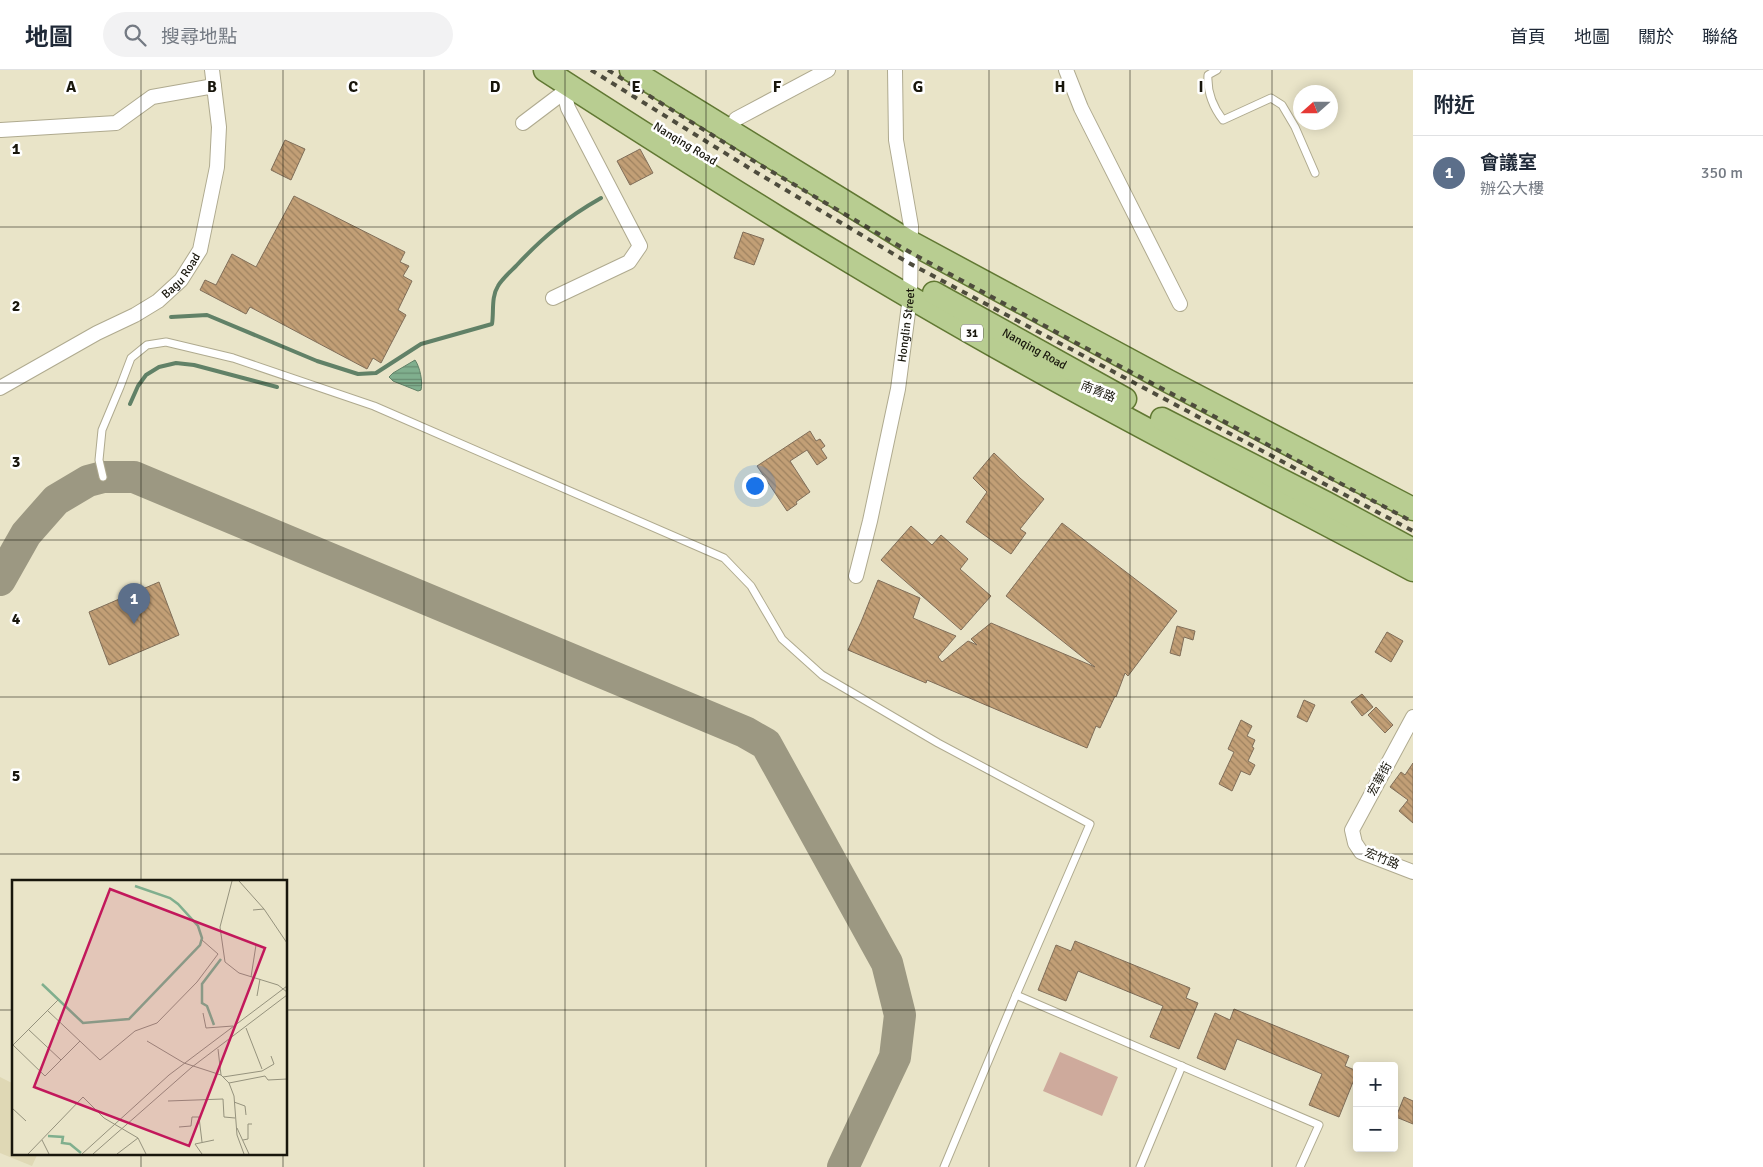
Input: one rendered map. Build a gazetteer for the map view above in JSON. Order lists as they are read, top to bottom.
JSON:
{
  "streets": {
    "main road": ["Nanqing Road", "31", "南青路"],
    "street": [
      "Bagu Road",
      "Honglin Street",
      "宏華街",
      "宏竹路"
    ]
  },
  "crossings": [
    ["Nanqing Road", "Honglin Street"],
    ["Nanqing Road", "31"],
    ["Nanqing Road", "南青路"],
    ["Honglin Street", "31"],
    ["31", "南青路"],
    ["宏華街", "宏竹路"]
  ],
  "north": "left",
  "page": {
    "header": "地圖",
    "search": "搜尋地點",
    "nav": [
      "首頁",
      "地圖",
      "關於",
      "聯絡"
    ],
    "heading": "附近",
    "list": [
      {
        "mark": "1",
        "name": "會議室",
        "note": "辦公大樓",
        "value": "350 m"
      }
    ],
    "pins": "1",
    "map_buttons": ["+", "−"]
  },
  "grid": {
    "columns": [
      "A",
      "B",
      "C",
      "D",
      "E",
      "F",
      "G",
      "H",
      "I"
    ],
    "rows": [
      "1",
      "2",
      "3",
      "4",
      "5"
    ]
  }
}
